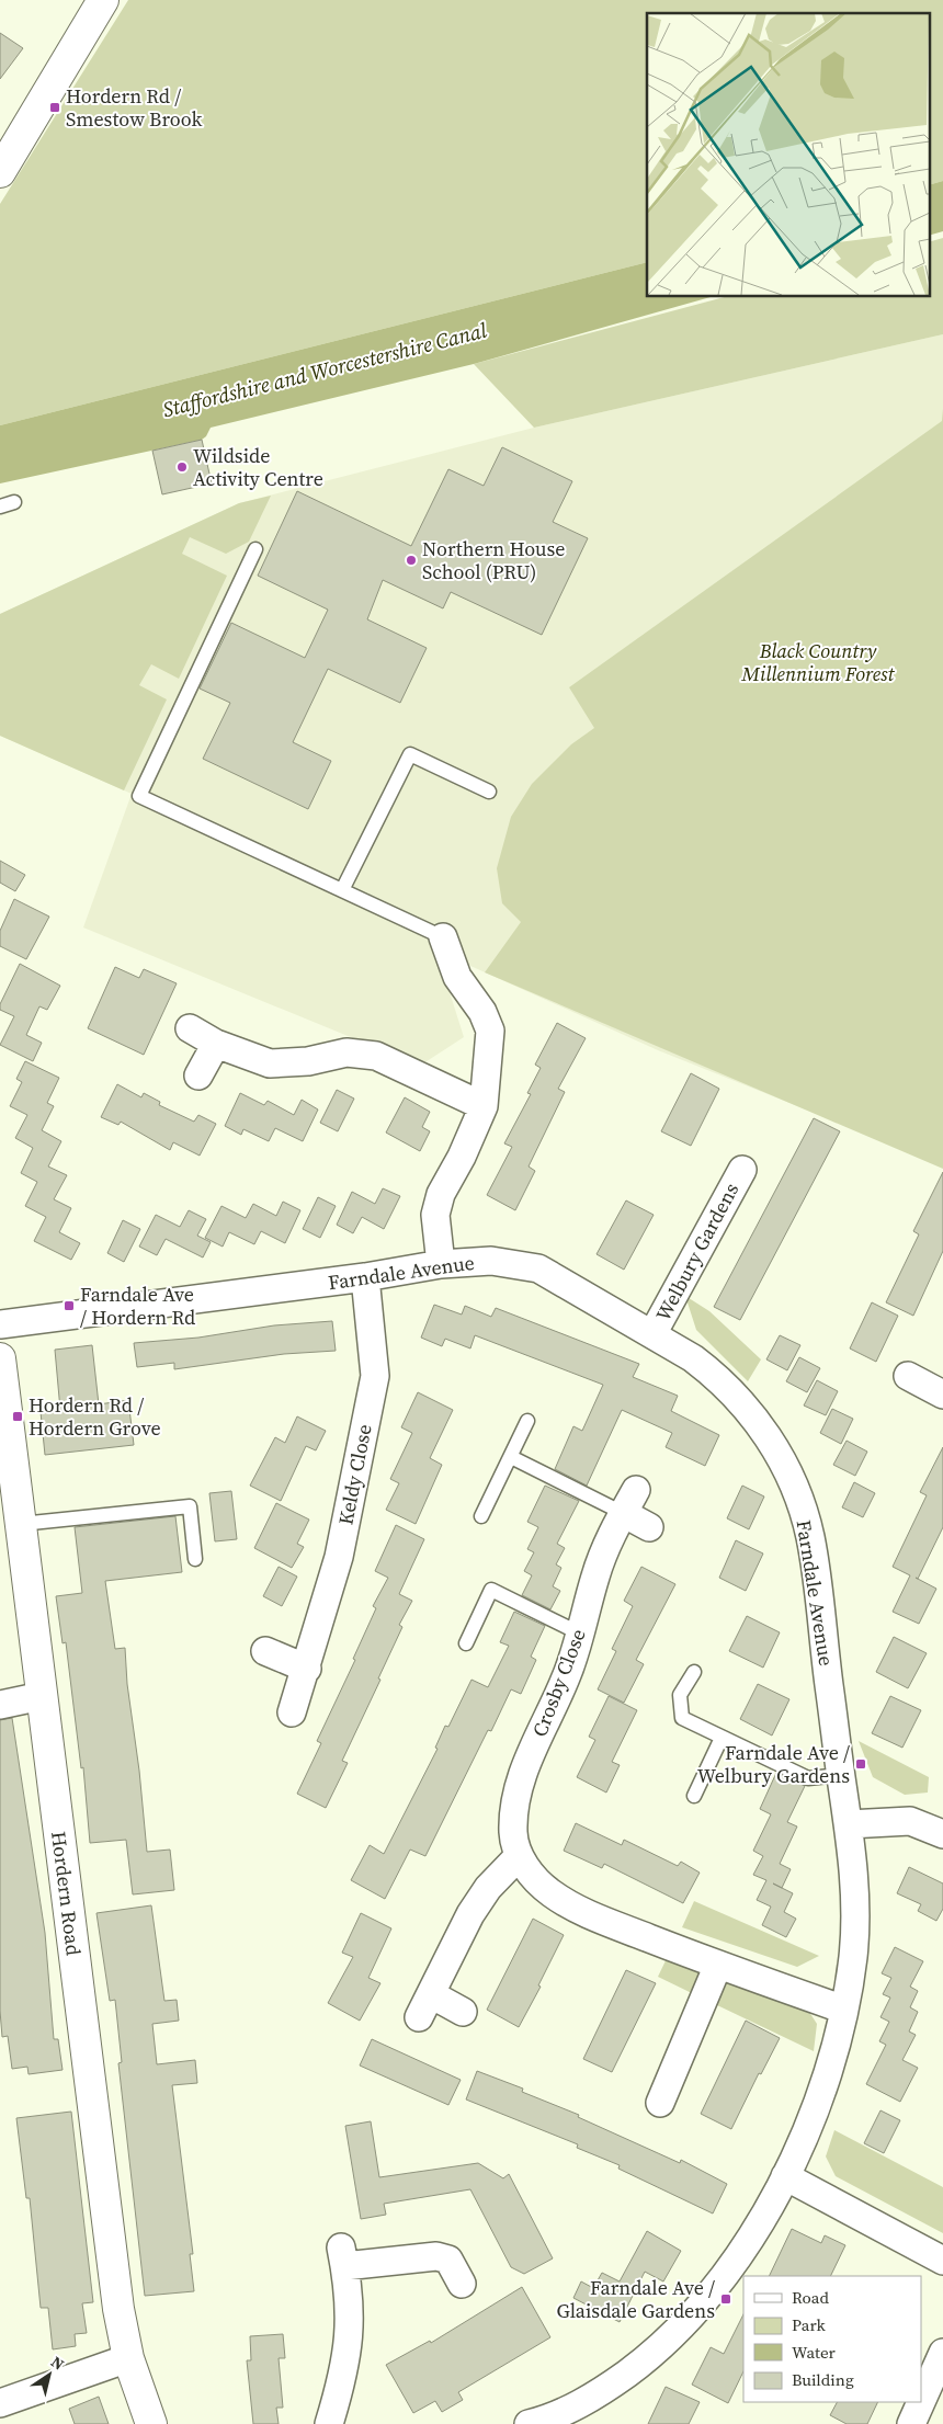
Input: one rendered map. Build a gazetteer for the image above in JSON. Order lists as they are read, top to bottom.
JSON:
{
  "streets": {
    "street": [
      "Welbury Gardens",
      "Farndale Avenue",
      "Keldy Close",
      "Crosby Close",
      "Hordern Road"
    ]
  },
  "crossings": [
    ["Welbury Gardens", "Farndale Avenue"],
    ["Farndale Avenue", "Keldy Close"],
    ["Farndale Avenue", "Crosby Close"]
  ],
  "water": ["Staffordshire and Worcestershire Canal"],
  "parks": ["Black Country Millennium Forest"],
  "places": {
    "transit": [
      "Hordern Rd / Smestow Brook",
      "Farndale Ave / Hordern Rd",
      "Hordern Rd / Hordern Grove",
      "Farndale Ave / Welbury Gardens",
      "Farndale Ave / Glaisdale Gardens"
    ],
    "other": ["Wildside Activity Centre", "Northern House School (PRU)"]
  },
  "legend": [
    "Road",
    "Park",
    "Water",
    "Building"
  ],
  "north": "top right"
}
